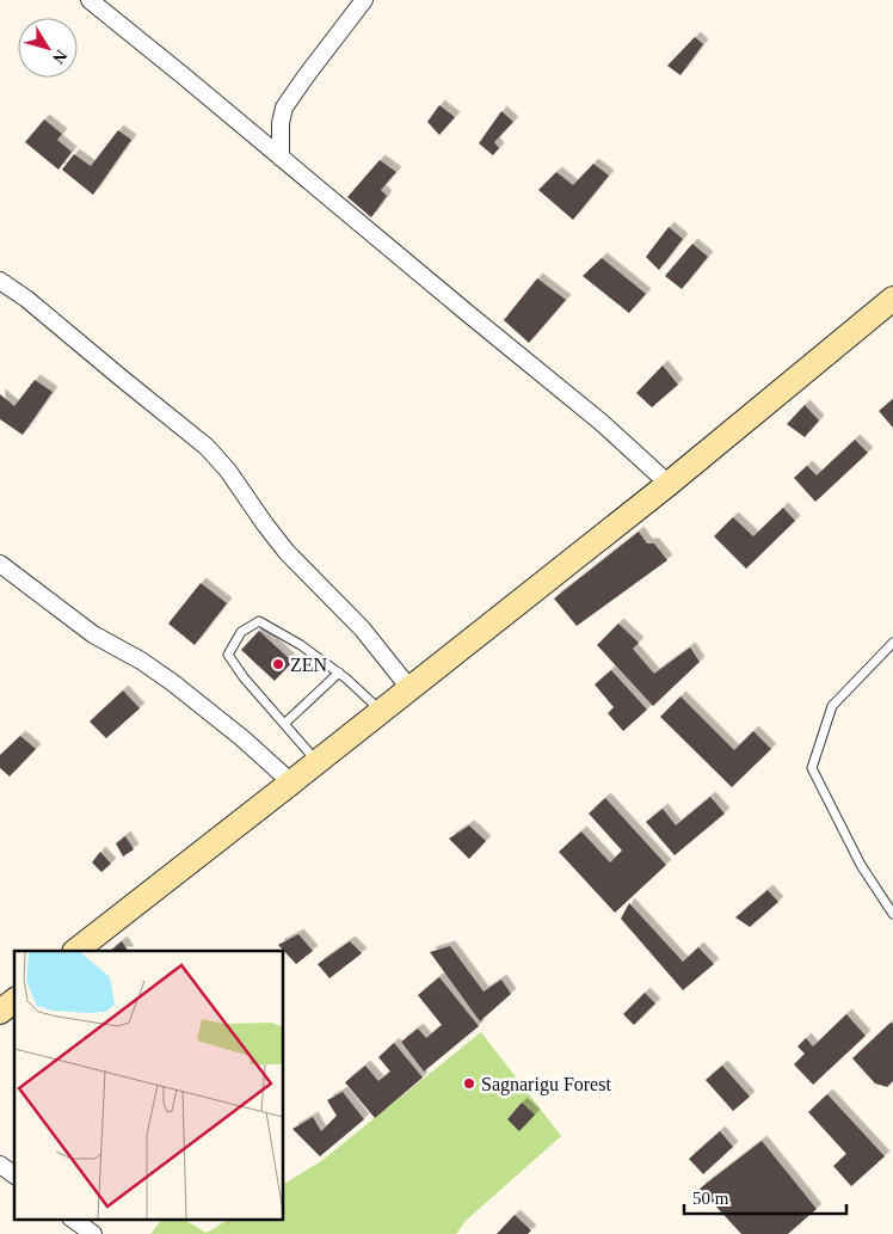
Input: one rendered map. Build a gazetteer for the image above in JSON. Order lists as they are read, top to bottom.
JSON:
{
  "places": ["ZEN", "Sagnarigu Forest"],
  "scale_bar": "50 m",
  "north": "bottom right"
}
